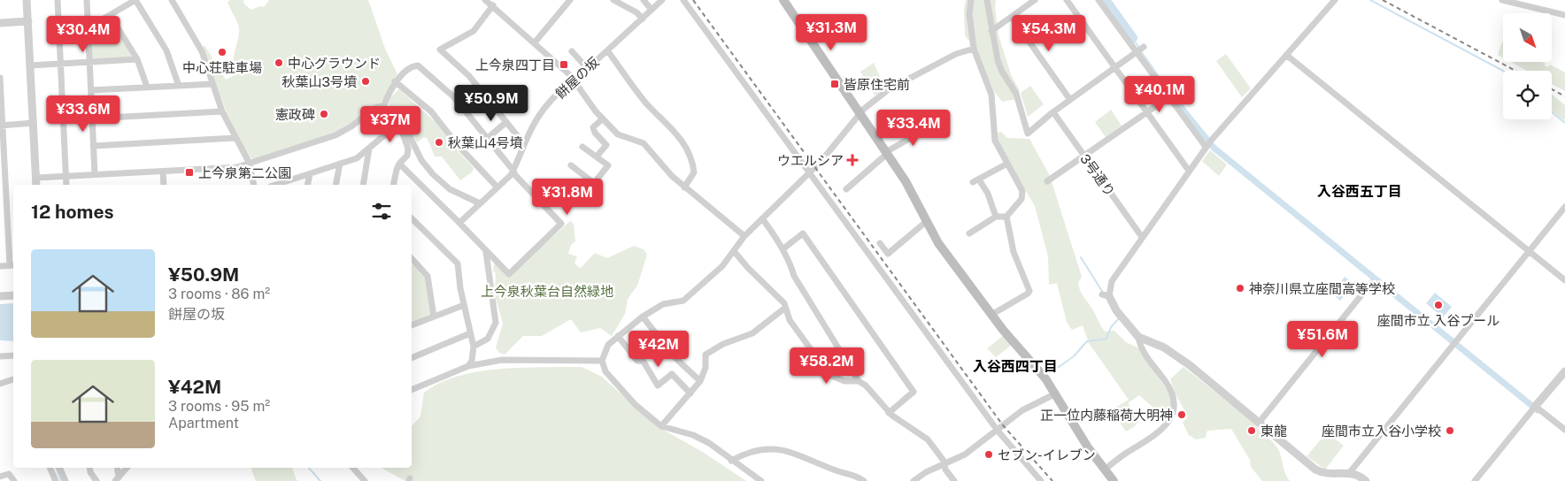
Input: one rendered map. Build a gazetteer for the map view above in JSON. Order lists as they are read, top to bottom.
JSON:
{
  "streets": {
    "street": ["餅屋の坂", "3号通り"]
  },
  "districts": ["入谷西五丁目", "入谷西四丁目"],
  "parks": ["上今泉秋葉台自然緑地"],
  "places": {
    "other": [
      "中心荘駐車場",
      "中心グラウンド",
      "秋葉山3号墳",
      "憲政碑",
      "秋葉山4号墳",
      "神奈川県立座間高等学校",
      "座間市立 入谷プール",
      "正一位内藤稲荷大明神",
      "東龍",
      "座間市立入谷小学校",
      "セブン-イレブン"
    ],
    "transit": ["上今泉四丁目", "皆原住宅前", "上今泉第二公園"],
    "health": ["ウエルシア"]
  },
  "north": "bottom right",
  "page": {
    "price": [
      "¥31.3M",
      "¥54.3M",
      "¥30.4M",
      "¥40.1M",
      "¥50.9M",
      "¥33.6M",
      "¥37M",
      "¥33.4M",
      "¥31.8M",
      "¥51.6M",
      "¥42M",
      "¥58.2M"
    ],
    "heading": "12 homes",
    "list": [
      {
        "name": "¥50.9M",
        "note": "3 rooms · 86 m² · 餅屋の坂"
      },
      {
        "name": "¥42M",
        "note": "3 rooms · 95 m² · Apartment"
      }
    ]
  }
}
